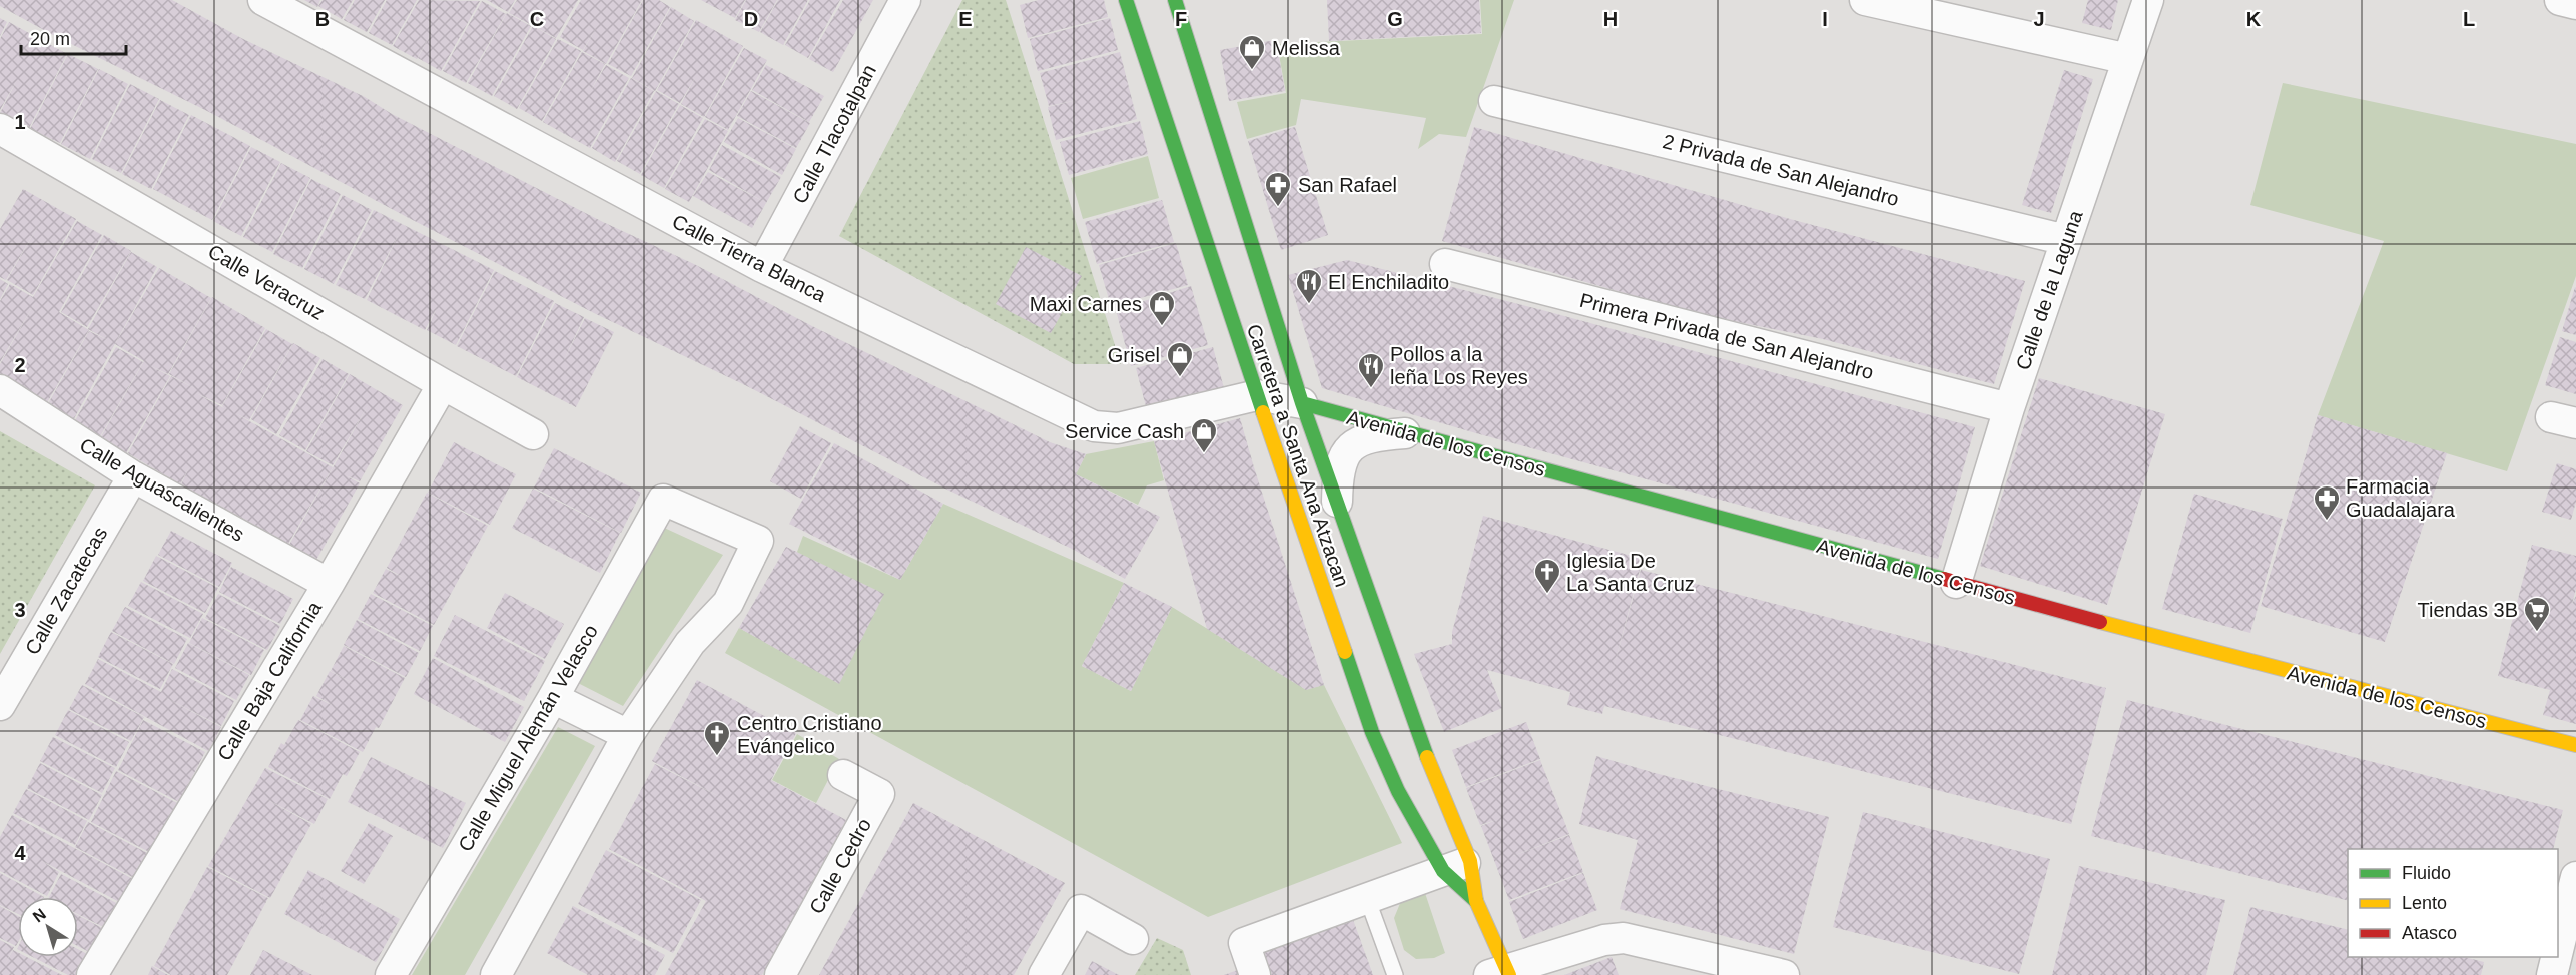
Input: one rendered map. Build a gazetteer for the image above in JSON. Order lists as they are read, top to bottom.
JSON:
{
  "streets": {
    "street": [
      "Calle Tlacotalpan",
      "2 Privada de San Alejandro",
      "Calle Tierra Blanca",
      "Calle Veracruz",
      "Calle de la Laguna",
      "Primera Privada de San Alejandro",
      "Avenida de los Censos",
      "Carretera a Santa Ana Atzacan",
      "Calle Aguascalientes",
      "Calle Zacatecas",
      "Calle Baja California",
      "Calle Miguel Alemán Velasco",
      "Calle Cedro"
    ]
  },
  "crossings": [
    ["Calle Tlacotalpan", "Calle Tierra Blanca"],
    ["2 Privada de San Alejandro", "Calle de la Laguna"],
    ["Calle Tierra Blanca", "Avenida de los Censos"],
    ["Calle Tierra Blanca", "Carretera a Santa Ana Atzacan"],
    ["Calle Veracruz", "Calle Baja California"],
    ["Calle de la Laguna", "Primera Privada de San Alejandro"],
    ["Calle de la Laguna", "Avenida de los Censos"],
    ["Avenida de los Censos", "Carretera a Santa Ana Atzacan"],
    ["Calle Aguascalientes", "Calle Zacatecas"],
    ["Calle Aguascalientes", "Calle Baja California"]
  ],
  "places": {
    "shop": [
      "Melissa",
      "Maxi Carnes",
      "Grisel",
      "Service Cash"
    ],
    "pharmacy": ["San Rafael", "Farmacia Guadalajara"],
    "restaurant": ["El Enchiladito", "Pollos a la leña Los Reyes"],
    "church": ["Iglesia De La Santa Cruz", "Centro Cristiano Evángelico"],
    "supermarket": ["Tiendas 3B"]
  },
  "legend": ["Fluido", "Lento", "Atasco"],
  "scale_bar": "20 m",
  "north": "top left",
  "grid": {
    "columns": [
      "B",
      "C",
      "D",
      "E",
      "F",
      "G",
      "H",
      "I",
      "J",
      "K",
      "L"
    ],
    "rows": [
      "1",
      "2",
      "3",
      "4"
    ]
  }
}
